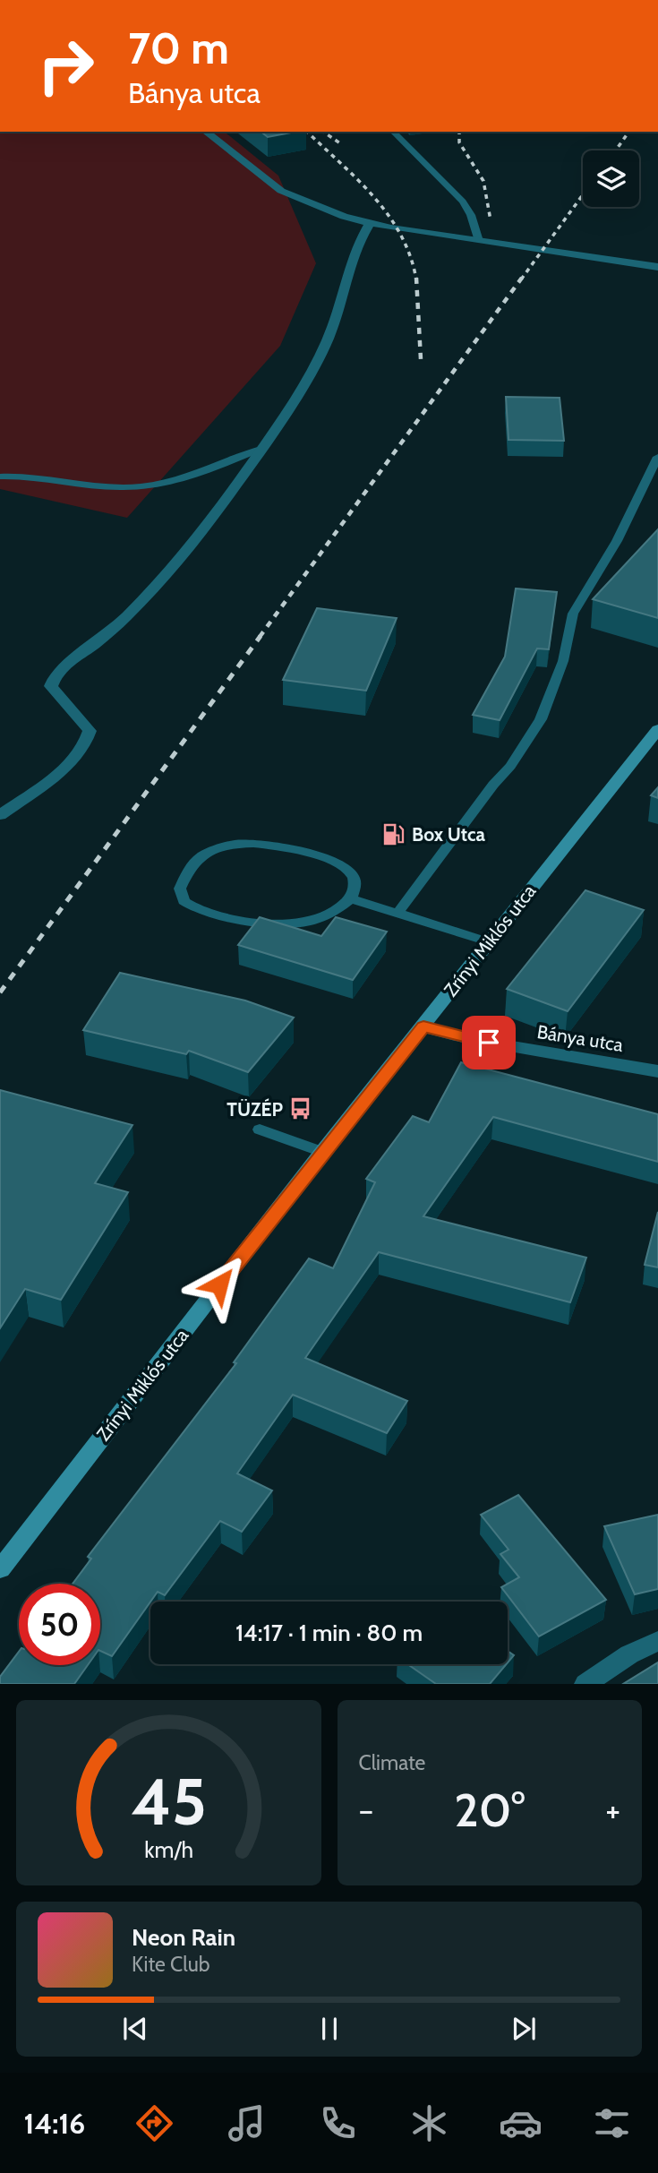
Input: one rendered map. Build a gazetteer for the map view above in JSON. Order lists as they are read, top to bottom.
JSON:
{
  "streets": {
    "main road": ["Zrínyi Miklós utca"],
    "street": ["Bánya utca"]
  },
  "crossings": [
    ["Zrínyi Miklós utca", "Bánya utca"]
  ],
  "places": {
    "fuel station": ["Box Utca"],
    "bus stop": ["TÜZÉP"]
  },
  "page": {
    "turn": ["70 m", "Bánya utca"],
    "limit": "50",
    "trip": "14:17 · 1 min · 80 m",
    "tile": "Climate",
    "heat": ["−", "20°", "+"],
    "song": ["Neon Rain", "Kite Club"],
    "tabs": "14:16",
    "gauge": ["45", "km/h"]
  }
}
